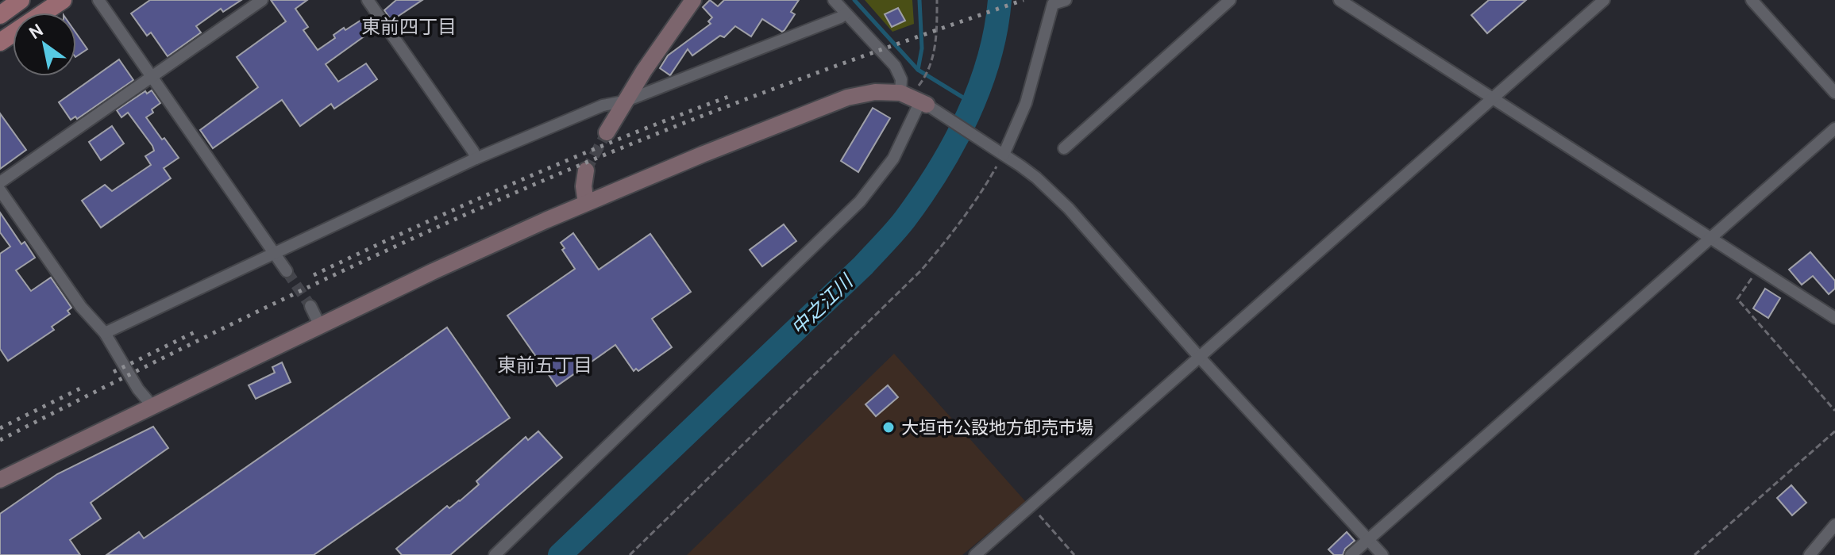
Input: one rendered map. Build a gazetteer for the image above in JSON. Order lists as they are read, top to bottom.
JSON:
{
  "districts": ["東前四丁目", "東前五丁目"],
  "water": ["中之江川"],
  "places": ["大垣市公設地方卸売市場"],
  "north": "top left"
}
